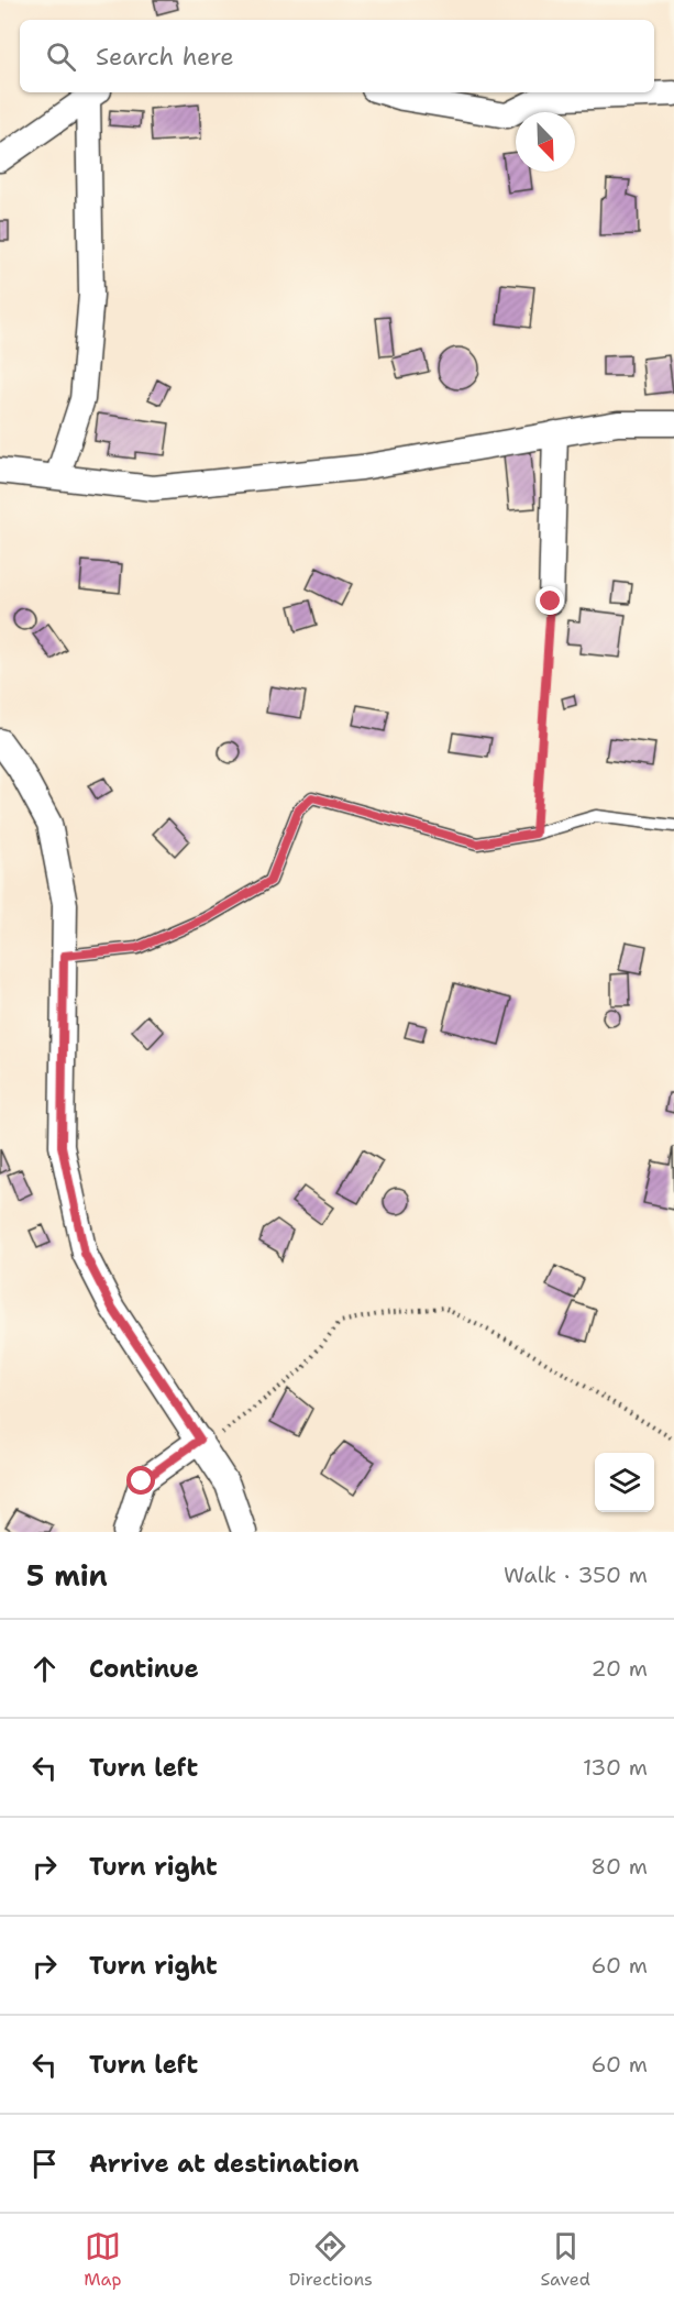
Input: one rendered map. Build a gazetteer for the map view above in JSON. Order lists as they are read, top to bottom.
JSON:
{
  "north": "bottom right",
  "page": {
    "search": "Search here",
    "heading": ["5 min", "Walk · 350 m"],
    "list": [
      ["Continue", "20 m"],
      ["Turn left", "130 m"],
      ["Turn right", "80 m"],
      ["Turn right", "60 m"],
      ["Turn left", "60 m"],
      "Arrive at destination"
    ],
    "nav": ["Map", "Directions", "Saved"]
  }
}
